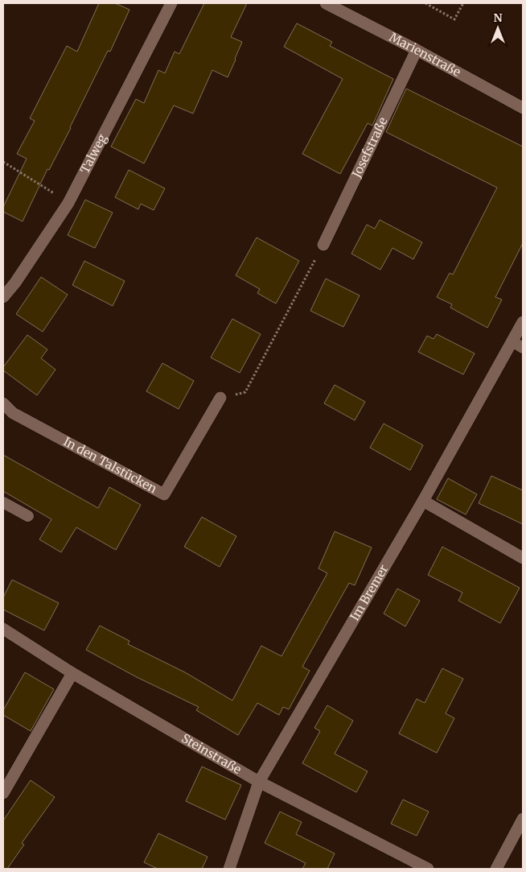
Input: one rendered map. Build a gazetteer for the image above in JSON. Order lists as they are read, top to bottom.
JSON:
{
  "streets": {
    "street": [
      "Marienstraße",
      "Josefstraße",
      "Talweg",
      "In den Talstücken",
      "Im Bremer",
      "Steinstraße"
    ]
  },
  "crossings": [
    ["Marienstraße", "Josefstraße"],
    ["Im Bremer", "Steinstraße"]
  ],
  "north": "top"
}
